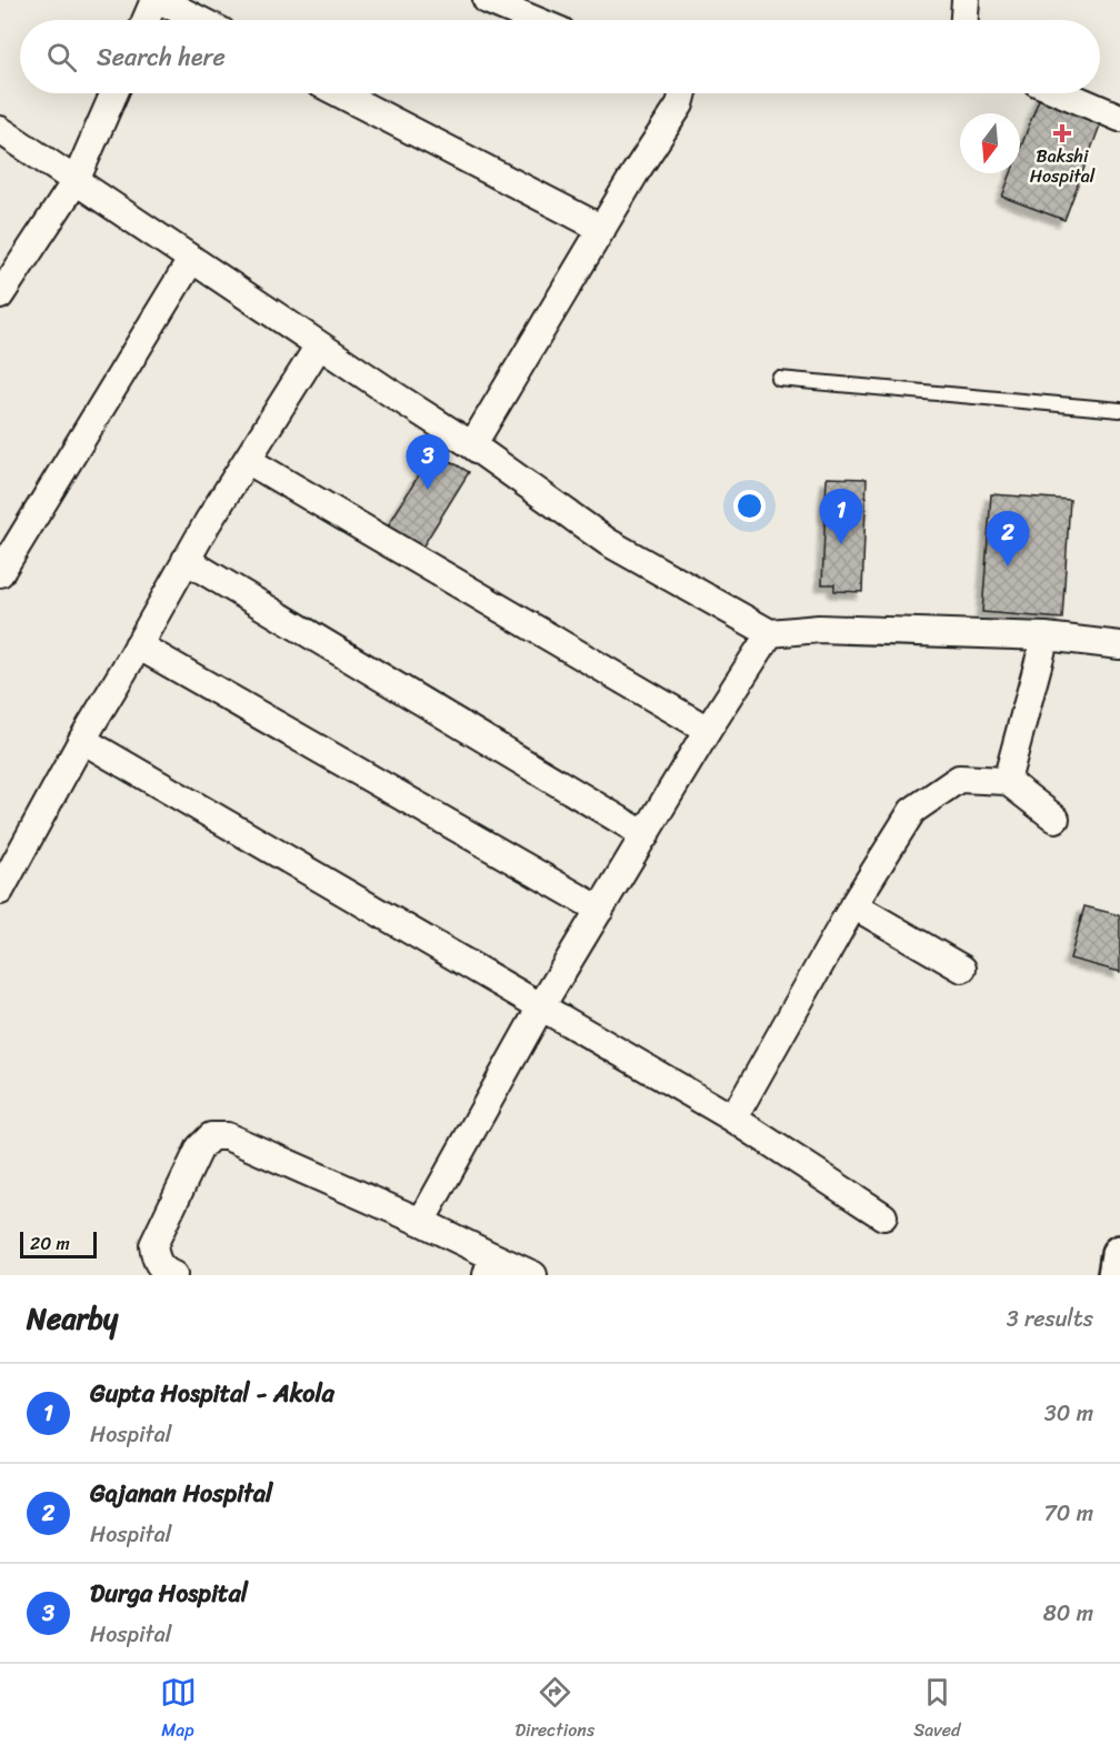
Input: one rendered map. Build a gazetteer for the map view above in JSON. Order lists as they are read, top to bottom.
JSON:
{
  "places": {
    "health": ["Bakshi Hospital"]
  },
  "scale_bar": "20 m",
  "north": "bottom",
  "page": {
    "search": "Search here",
    "pins": ["3", "1", "2"],
    "scale": "20 m",
    "heading": ["Nearby", "3 results"],
    "list": [
      {
        "mark": "1",
        "name": "Gupta Hospital - Akola",
        "note": "Hospital",
        "value": "30 m"
      },
      {
        "mark": "2",
        "name": "Gajanan Hospital",
        "note": "Hospital",
        "value": "70 m"
      },
      {
        "mark": "3",
        "name": "Durga Hospital",
        "note": "Hospital",
        "value": "80 m"
      }
    ],
    "nav": ["Map", "Directions", "Saved"]
  }
}
